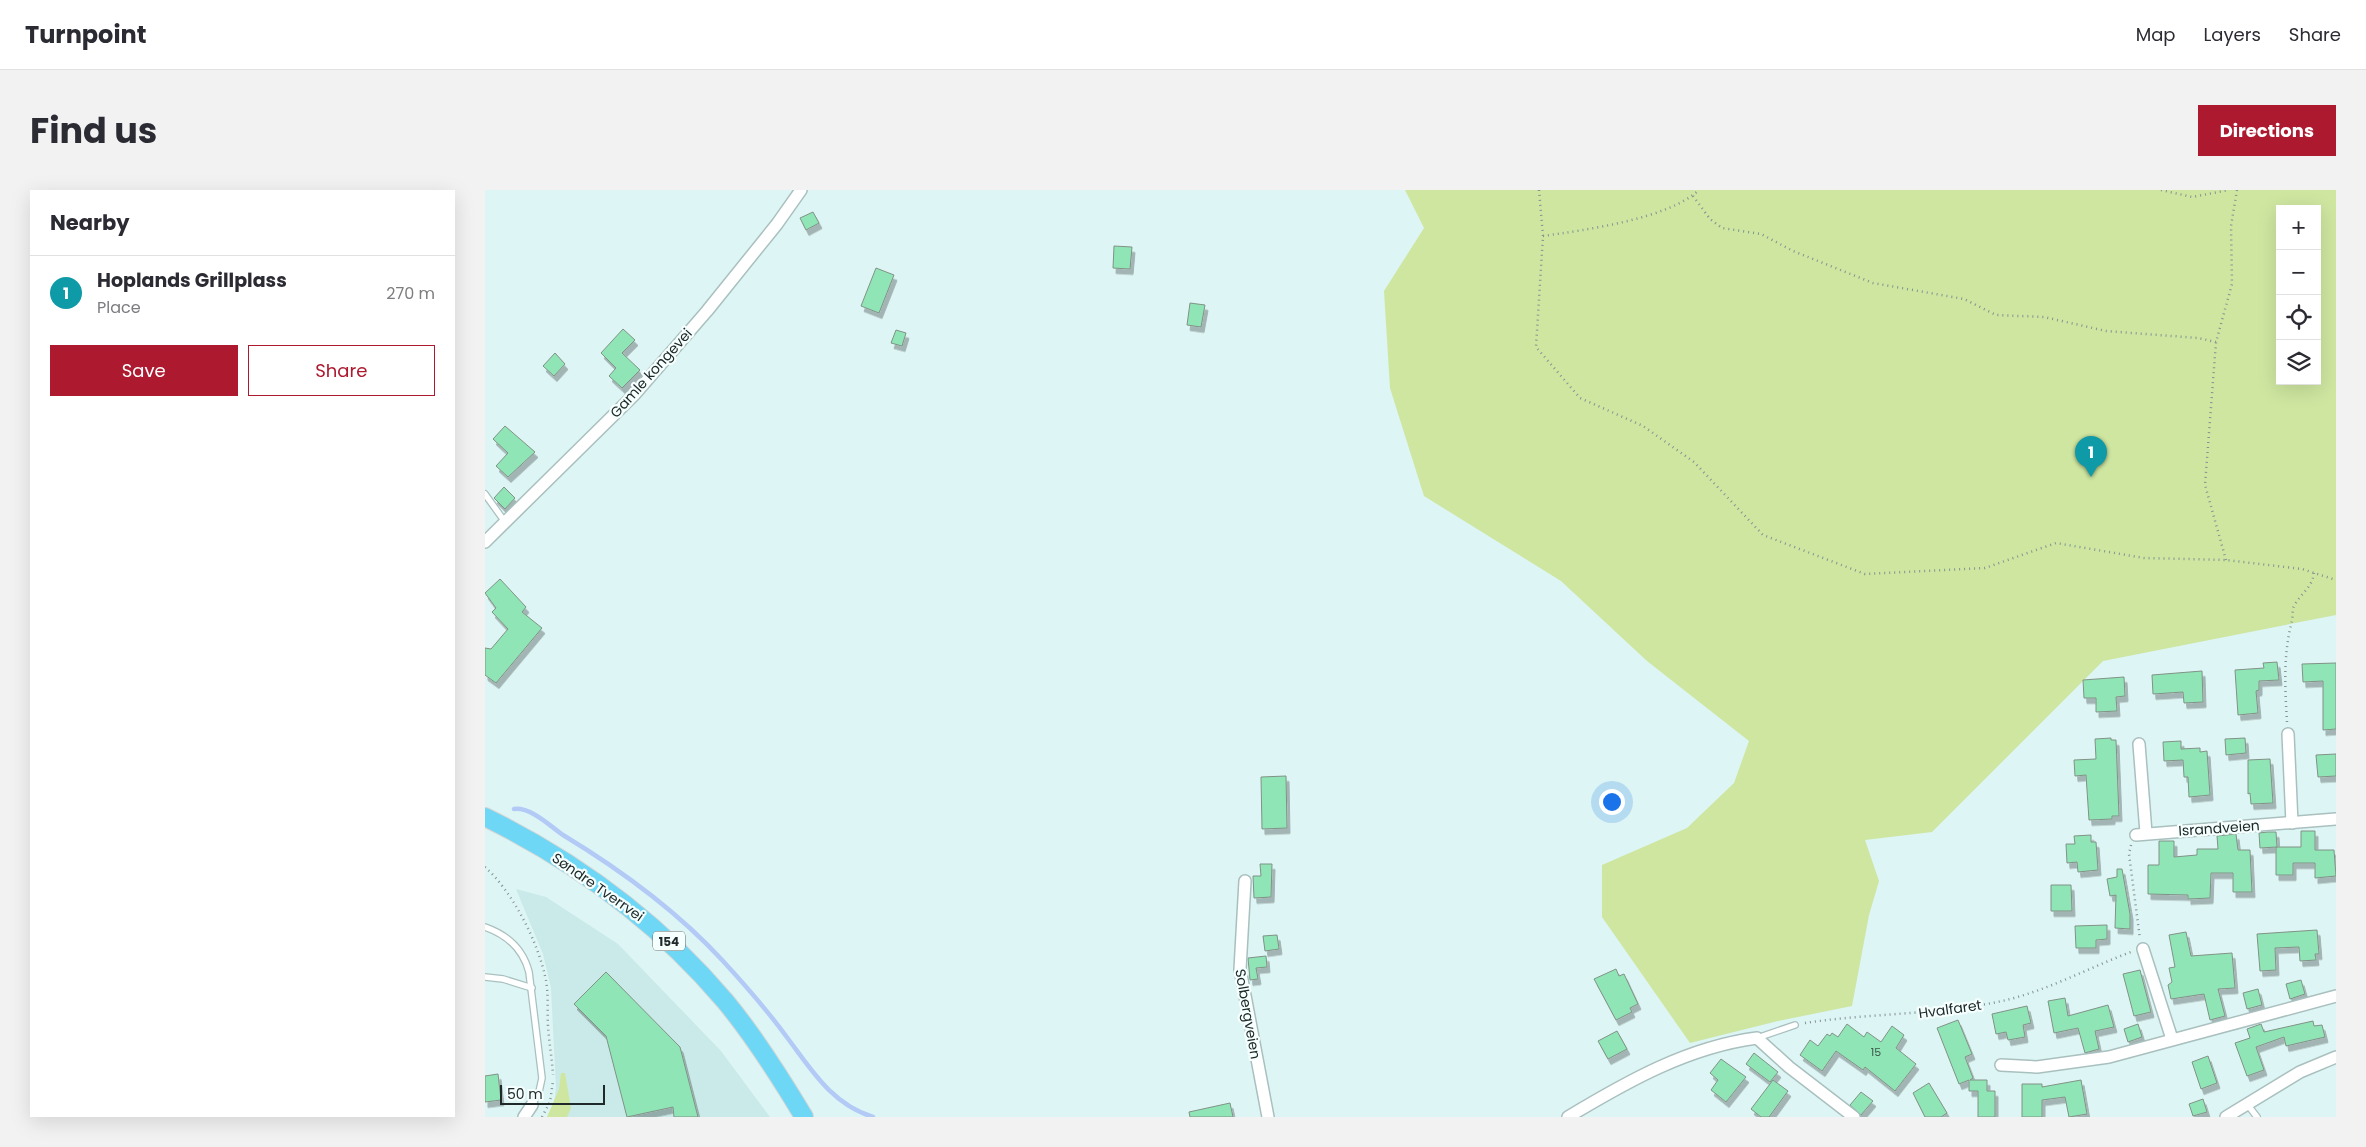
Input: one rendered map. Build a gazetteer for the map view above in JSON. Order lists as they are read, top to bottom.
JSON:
{
  "streets": {
    "main road": ["Søndre Tverrvei", "154"],
    "street": ["Gamle kongevei", "Israndveien", "Solbergveien"],
    "path": ["Hvalfaret"]
  },
  "house_numbers": ["15"],
  "scale_bar": "50 m",
  "page": {
    "header": "Turnpoint",
    "nav": ["Map", "Layers", "Share"],
    "title": "Find us",
    "buttons": [
      "Directions",
      ["Save", "Share"]
    ],
    "heading": "Nearby",
    "map_buttons": ["+", "−"],
    "list": [
      {
        "mark": "1",
        "name": "Hoplands Grillplass",
        "note": "Place",
        "value": "270 m"
      }
    ],
    "pins": "1",
    "scale": "50 m"
  }
}
